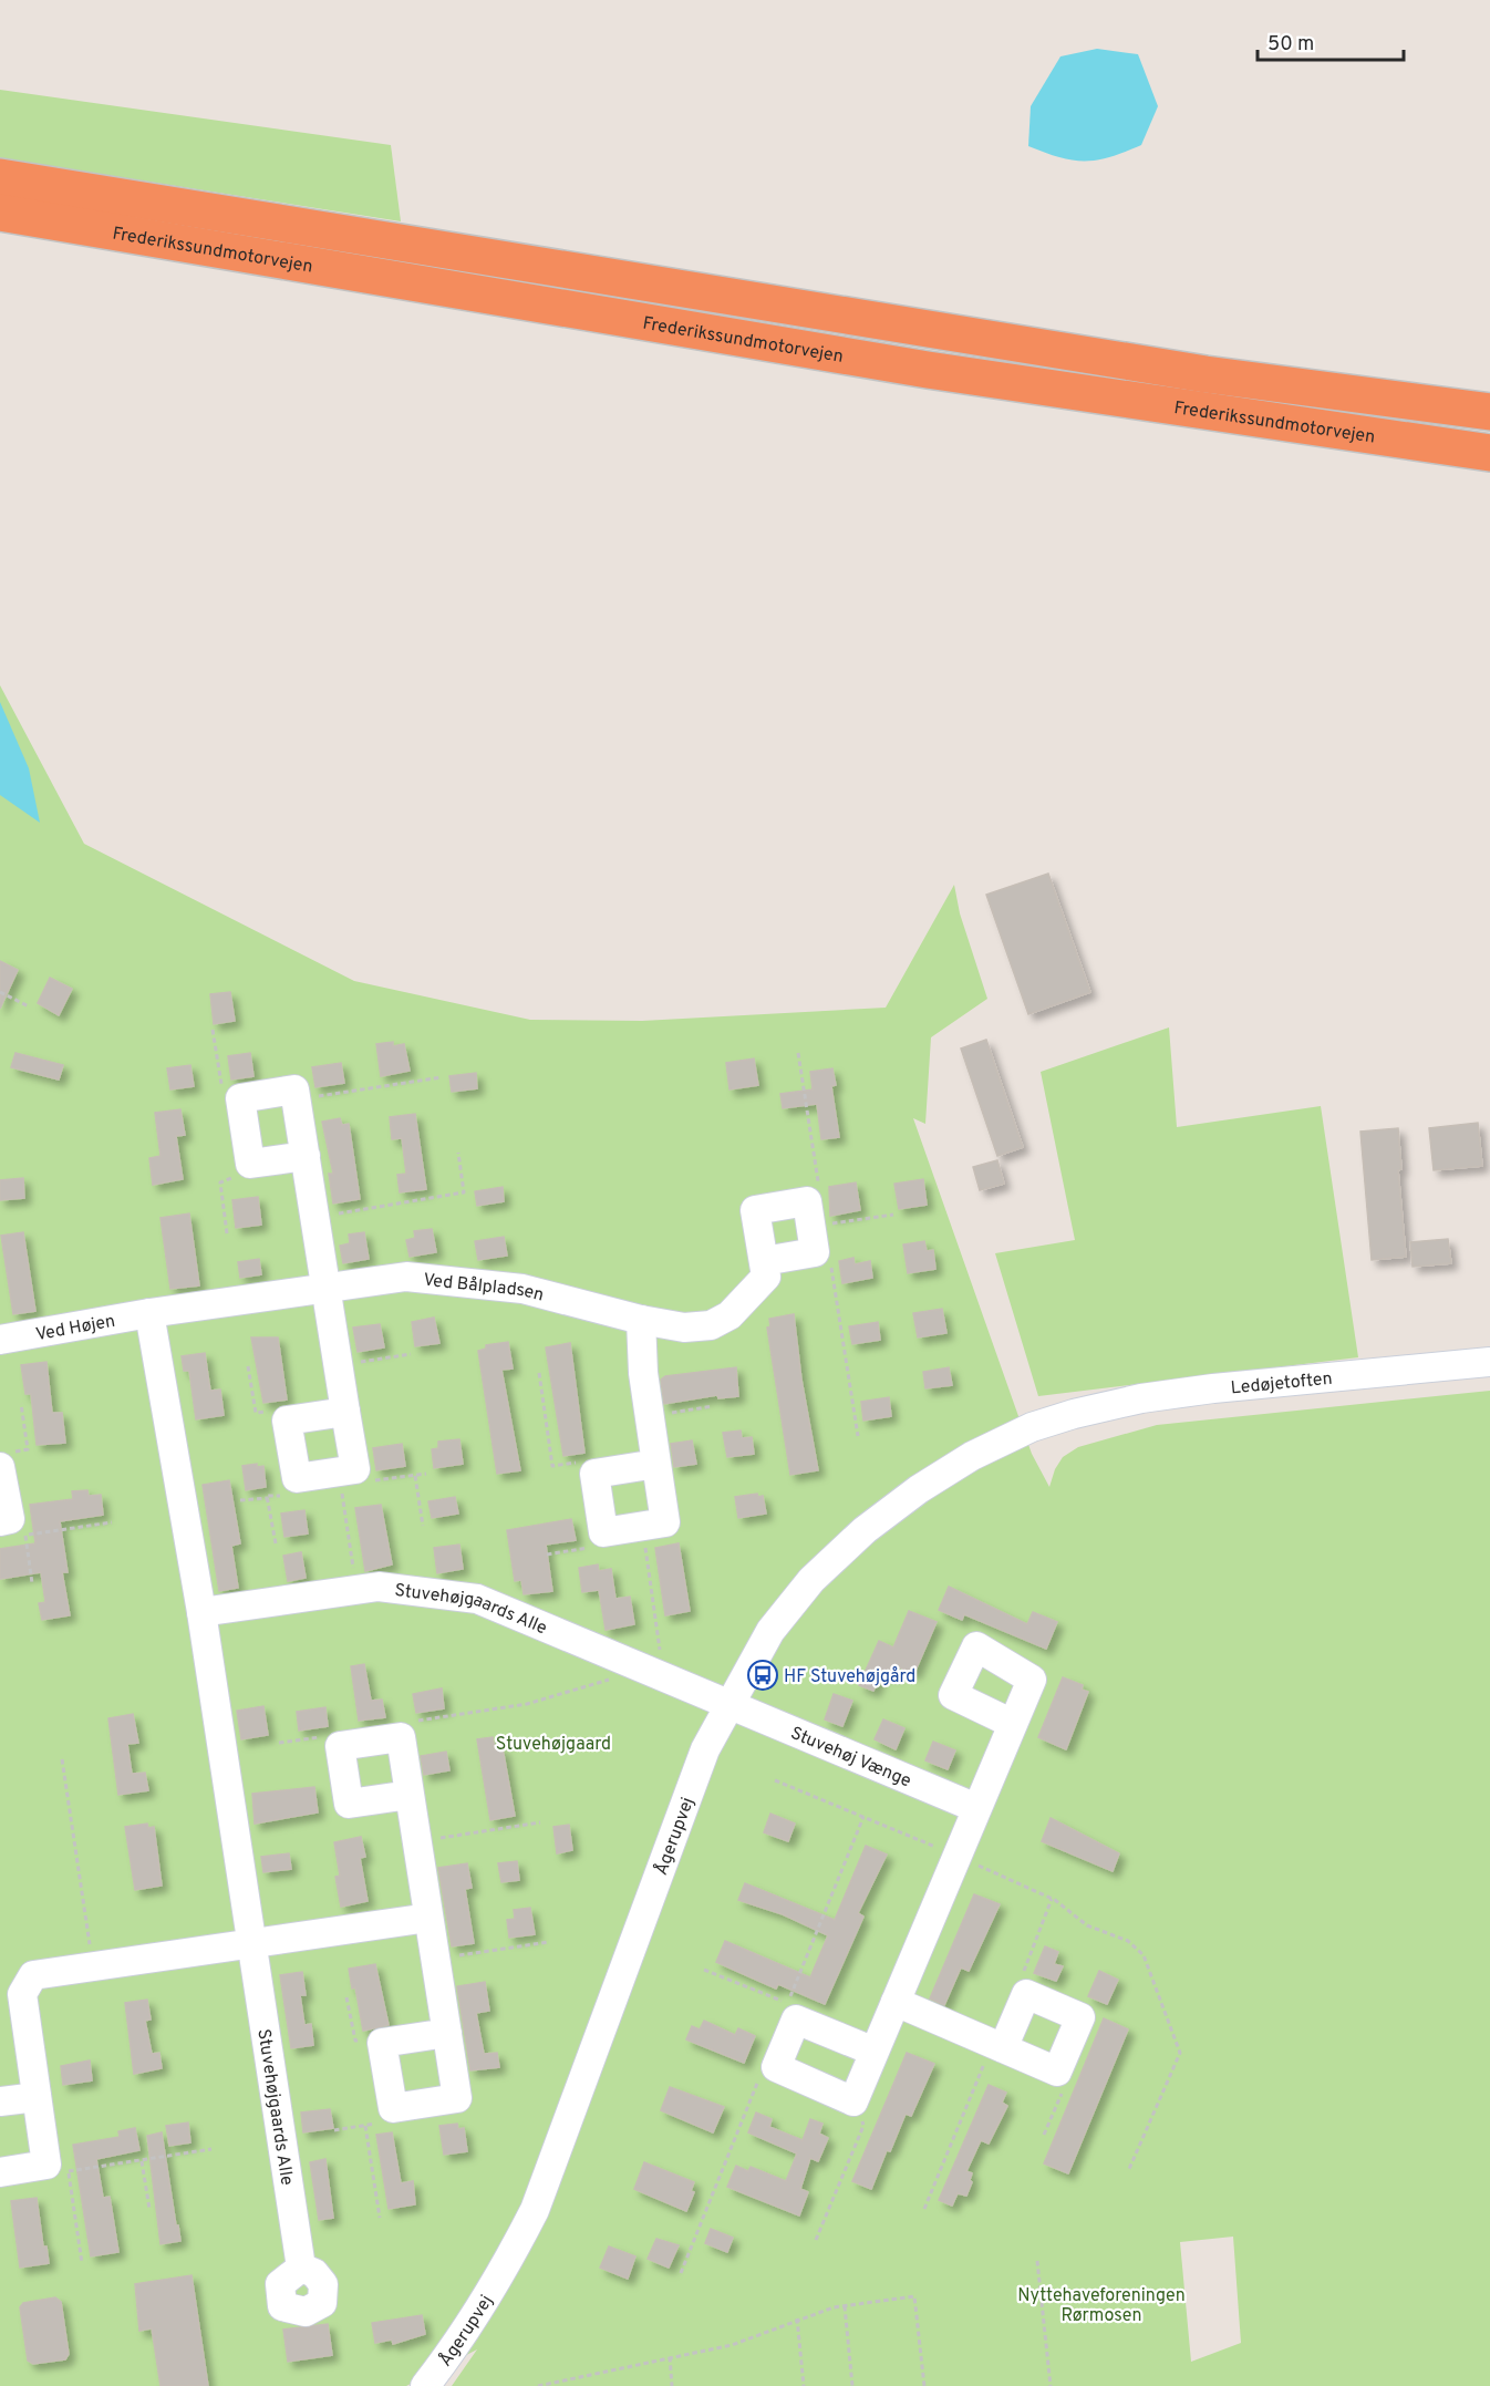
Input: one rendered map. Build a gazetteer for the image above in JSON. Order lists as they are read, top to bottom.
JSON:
{
  "streets": {
    "highway": ["Frederikssundmotorvejen"],
    "street": [
      "Ved Bålpladsen",
      "Ved Højen",
      "Ledøjetoften",
      "Stuvehøjgaards Alle",
      "Stuvehøj Vænge",
      "Ågerupvej"
    ]
  },
  "crossings": [
    ["Ved Bålpladsen", "Ved Højen"],
    ["Ved Bålpladsen", "Stuvehøjgaards Alle"],
    ["Ved Højen", "Stuvehøjgaards Alle"],
    ["Ledøjetoften", "Ågerupvej"],
    ["Stuvehøjgaards Alle", "Stuvehøj Vænge"],
    ["Stuvehøjgaards Alle", "Ågerupvej"],
    ["Stuvehøj Vænge", "Ågerupvej"]
  ],
  "parks": ["Stuvehøjgaard", "Nyttehaveforeningen Rørmosen"],
  "places": {
    "bus stop": ["HF Stuvehøjgård"]
  },
  "scale_bar": "50 m"
}
